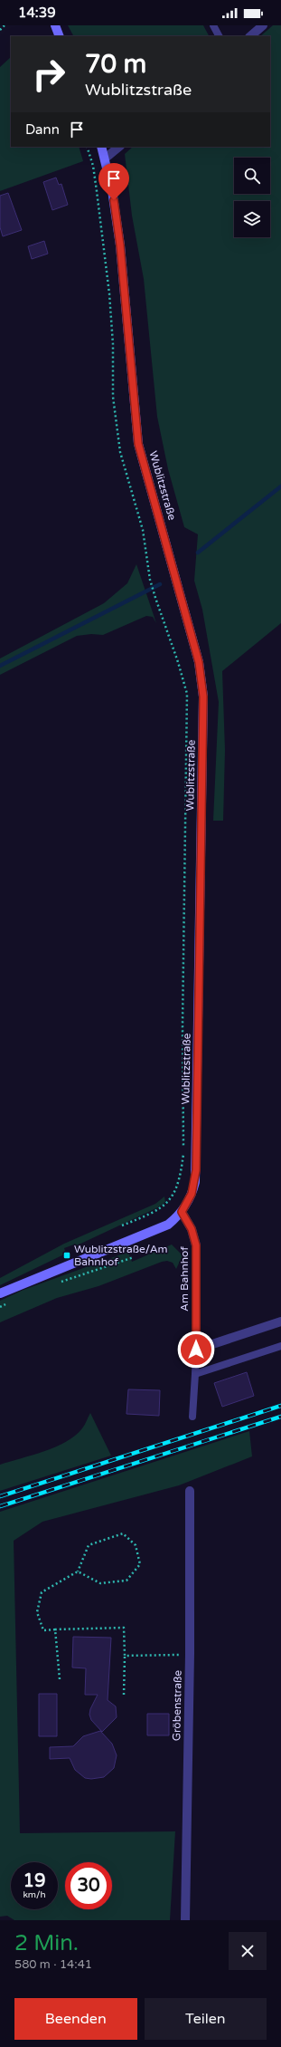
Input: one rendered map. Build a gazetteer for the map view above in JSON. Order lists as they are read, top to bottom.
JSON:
{
  "streets": {
    "main road": ["Wublitzstraße"],
    "street": ["Am Bahnhof", "Gröbenstraße"]
  },
  "crossings": [
    ["Wublitzstraße", "Am Bahnhof"]
  ],
  "places": {
    "transit": ["Wublitzstraße/Am Bahnhof"]
  },
  "page": {
    "status": "14:39",
    "turn": ["70 m", "Wublitzstraße"],
    "then": "Dann",
    "speed": "19 km/h",
    "limit": "30",
    "heading": ["2 Min.", "580 m · 14:41"],
    "buttons": ["Beenden", "Teilen"]
  }
}
